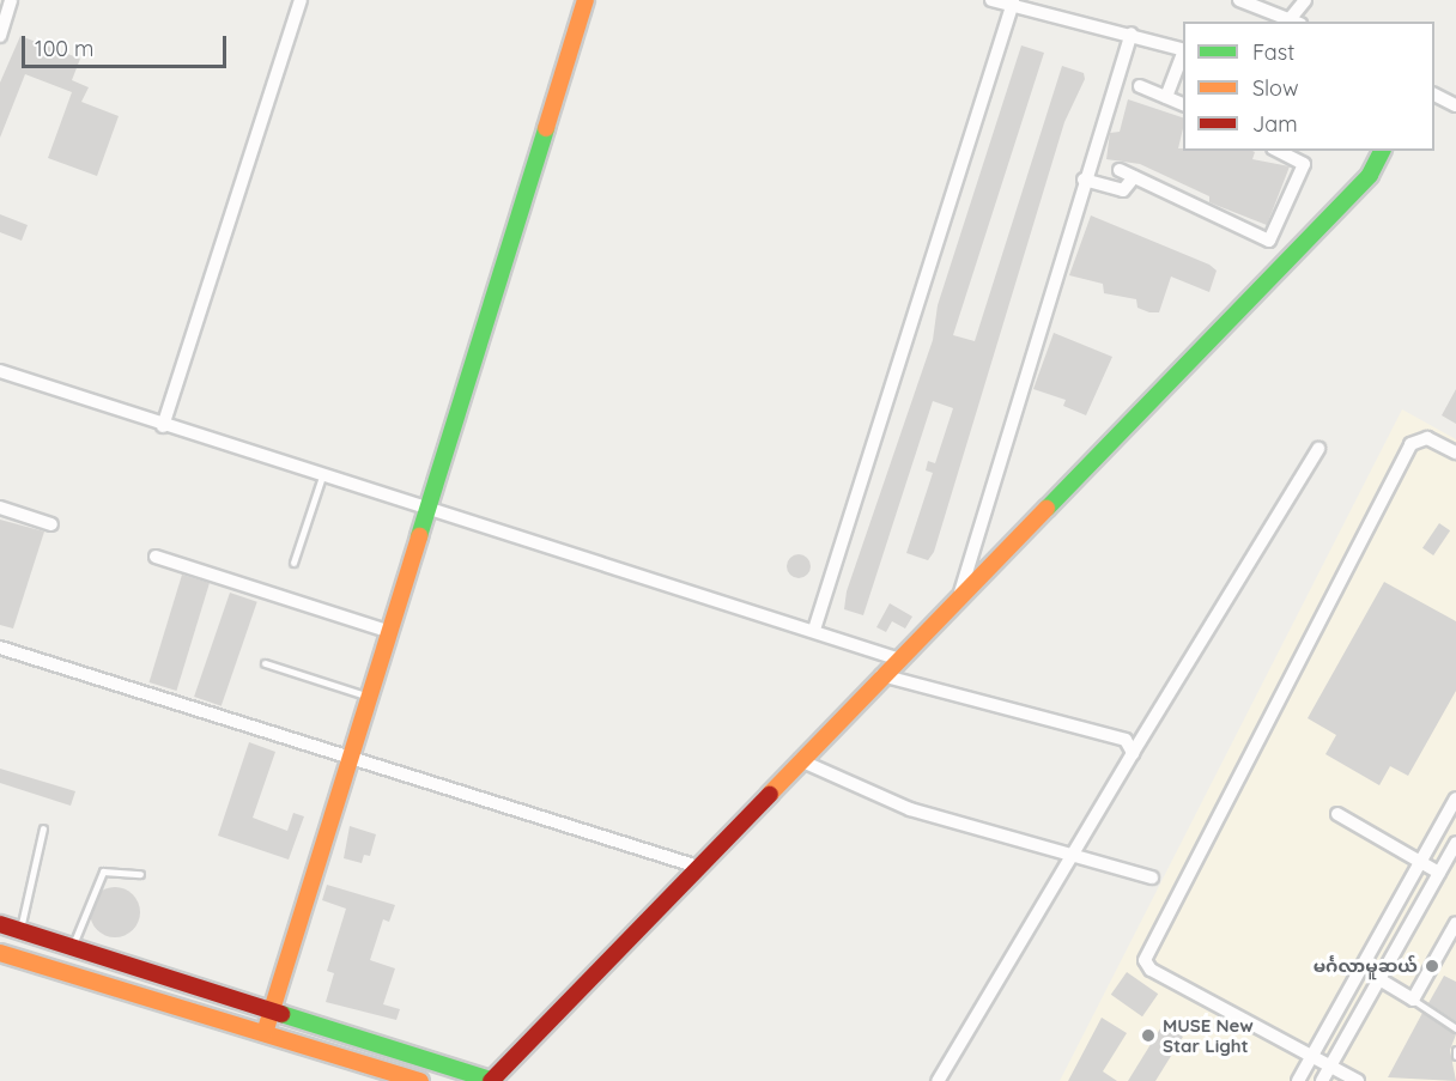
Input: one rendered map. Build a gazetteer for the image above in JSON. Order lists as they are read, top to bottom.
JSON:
{
  "places": ["မင်္ဂလာမူဆယ်", "MUSE New Star Light"],
  "legend": ["Fast", "Slow", "Jam"],
  "scale_bar": "100 m"
}
